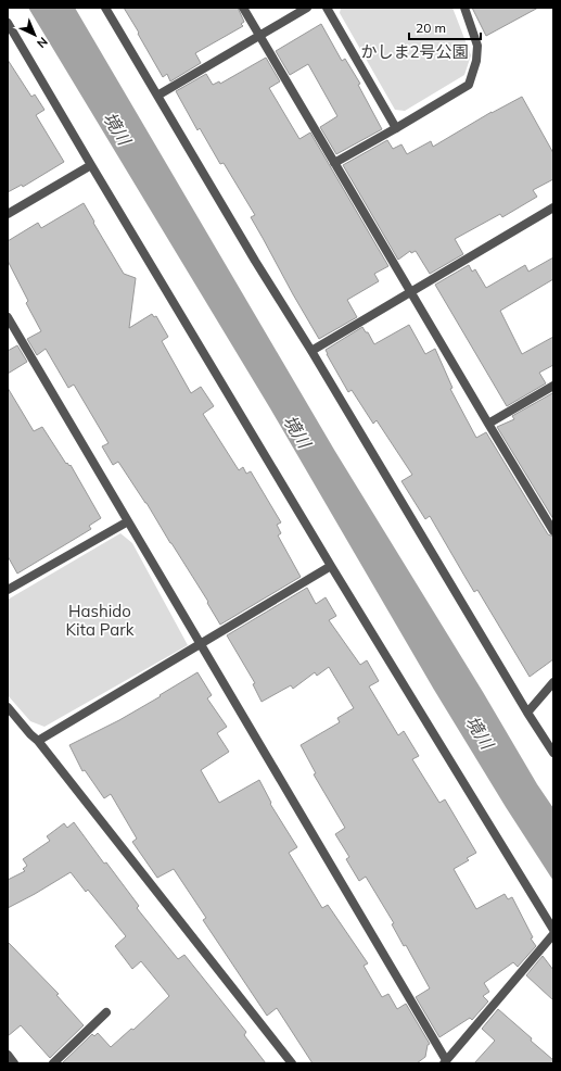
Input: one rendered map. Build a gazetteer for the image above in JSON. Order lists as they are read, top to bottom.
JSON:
{
  "water": ["境川"],
  "parks": ["かしま2号公園", "Hashido Kita Park"],
  "scale_bar": "20 m",
  "north": "bottom right"
}
